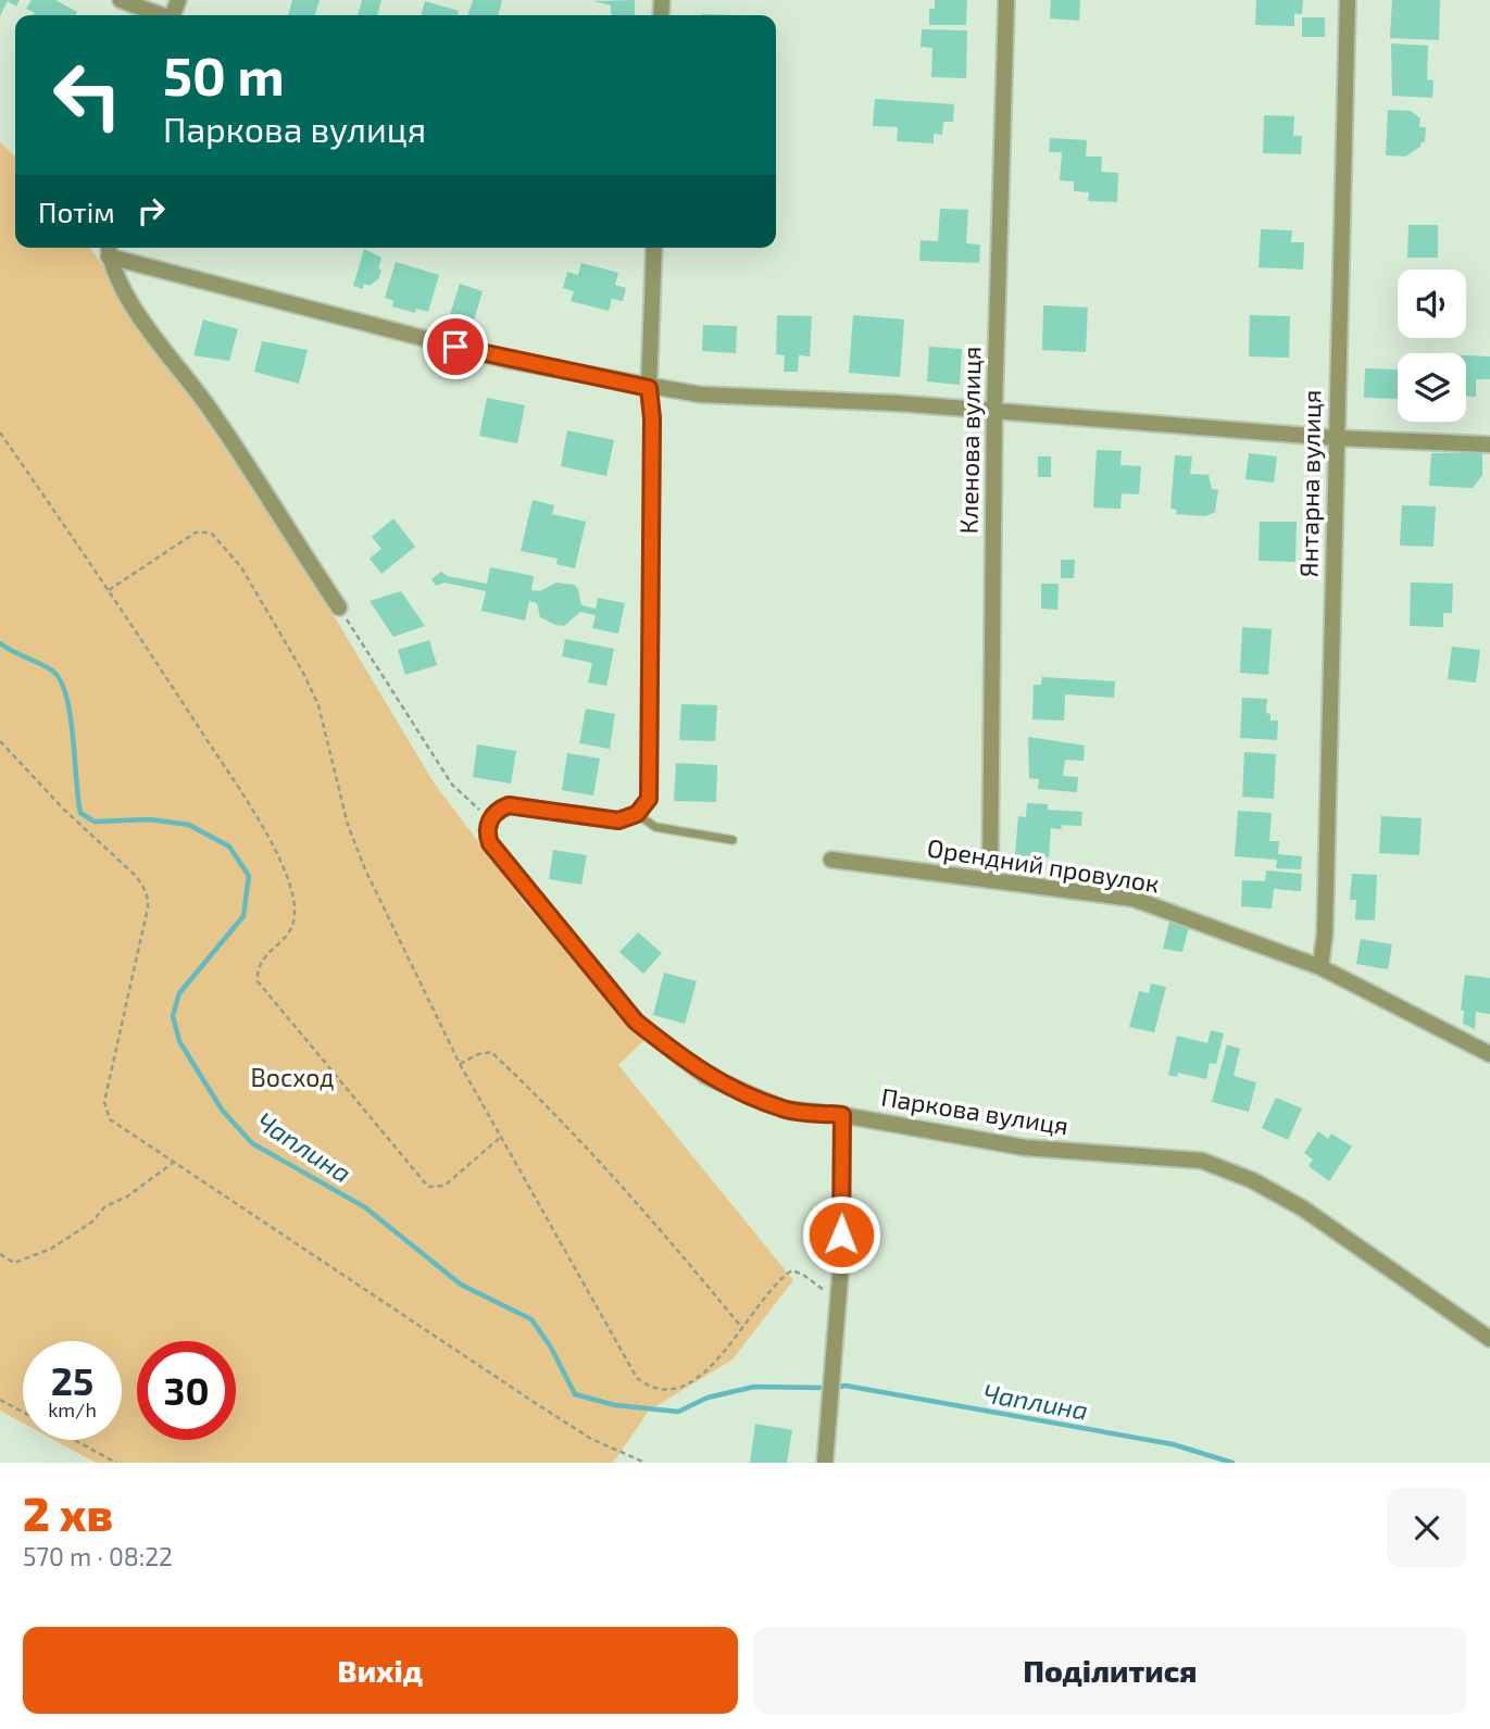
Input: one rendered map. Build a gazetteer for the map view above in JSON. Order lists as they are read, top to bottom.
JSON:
{
  "streets": {
    "street": [
      "Кленова вулиця",
      "Янтарна вулиця",
      "Орендний провулок",
      "Паркова вулиця"
    ]
  },
  "crossings": [
    ["Кленова вулиця", "Орендний провулок"],
    ["Янтарна вулиця", "Орендний провулок"]
  ],
  "water": ["Чаплина"],
  "parks": ["Восход"],
  "page": {
    "turn": ["50 m", "Паркова вулиця"],
    "then": "Потім",
    "speed": "25 km/h",
    "limit": "30",
    "heading": ["2 хв", "570 m · 08:22"],
    "buttons": ["Вихід", "Поділитися"]
  }
}
